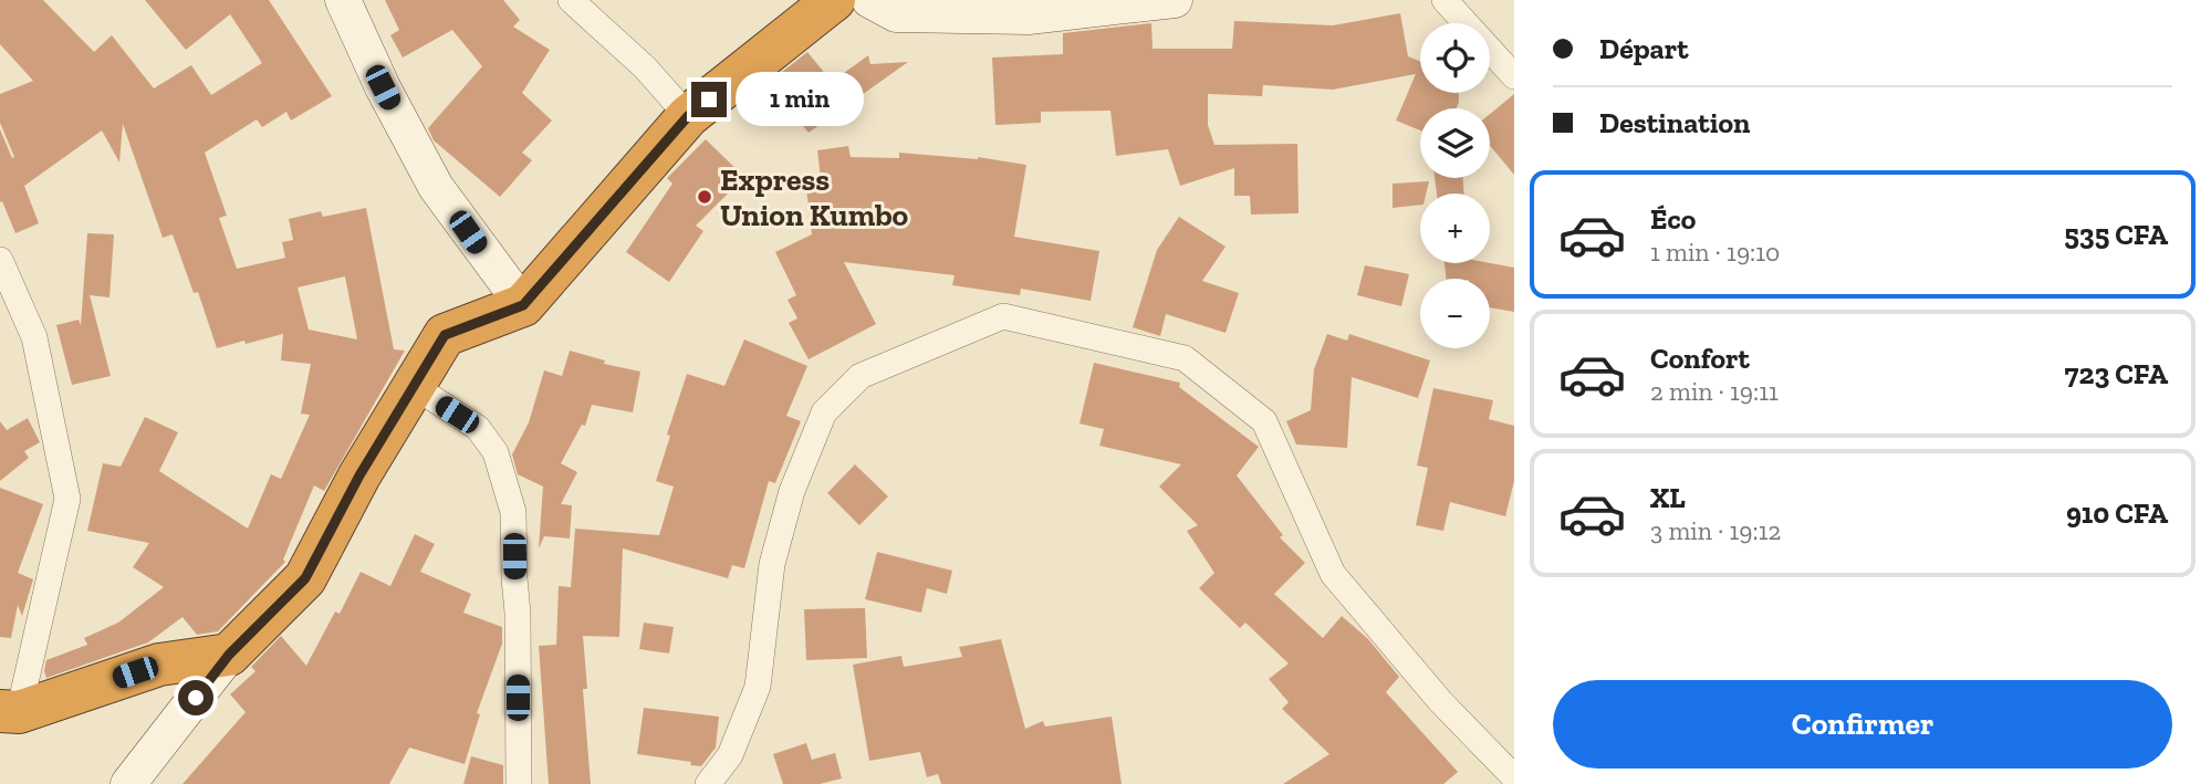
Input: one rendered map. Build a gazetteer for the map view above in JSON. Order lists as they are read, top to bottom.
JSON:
{
  "places": ["Express Union Kumbo"],
  "page": {
    "banner": ["Départ", "Destination"],
    "map_buttons": ["+", "−"],
    "bubble": "1 min",
    "list": [
      {
        "name": "Éco",
        "note": "1 min · 19:10",
        "value": "535 CFA"
      },
      {
        "name": "Confort",
        "note": "2 min · 19:11",
        "value": "723 CFA"
      },
      {
        "name": "XL",
        "note": "3 min · 19:12",
        "value": "910 CFA"
      }
    ],
    "buttons": "Confirmer"
  }
}
